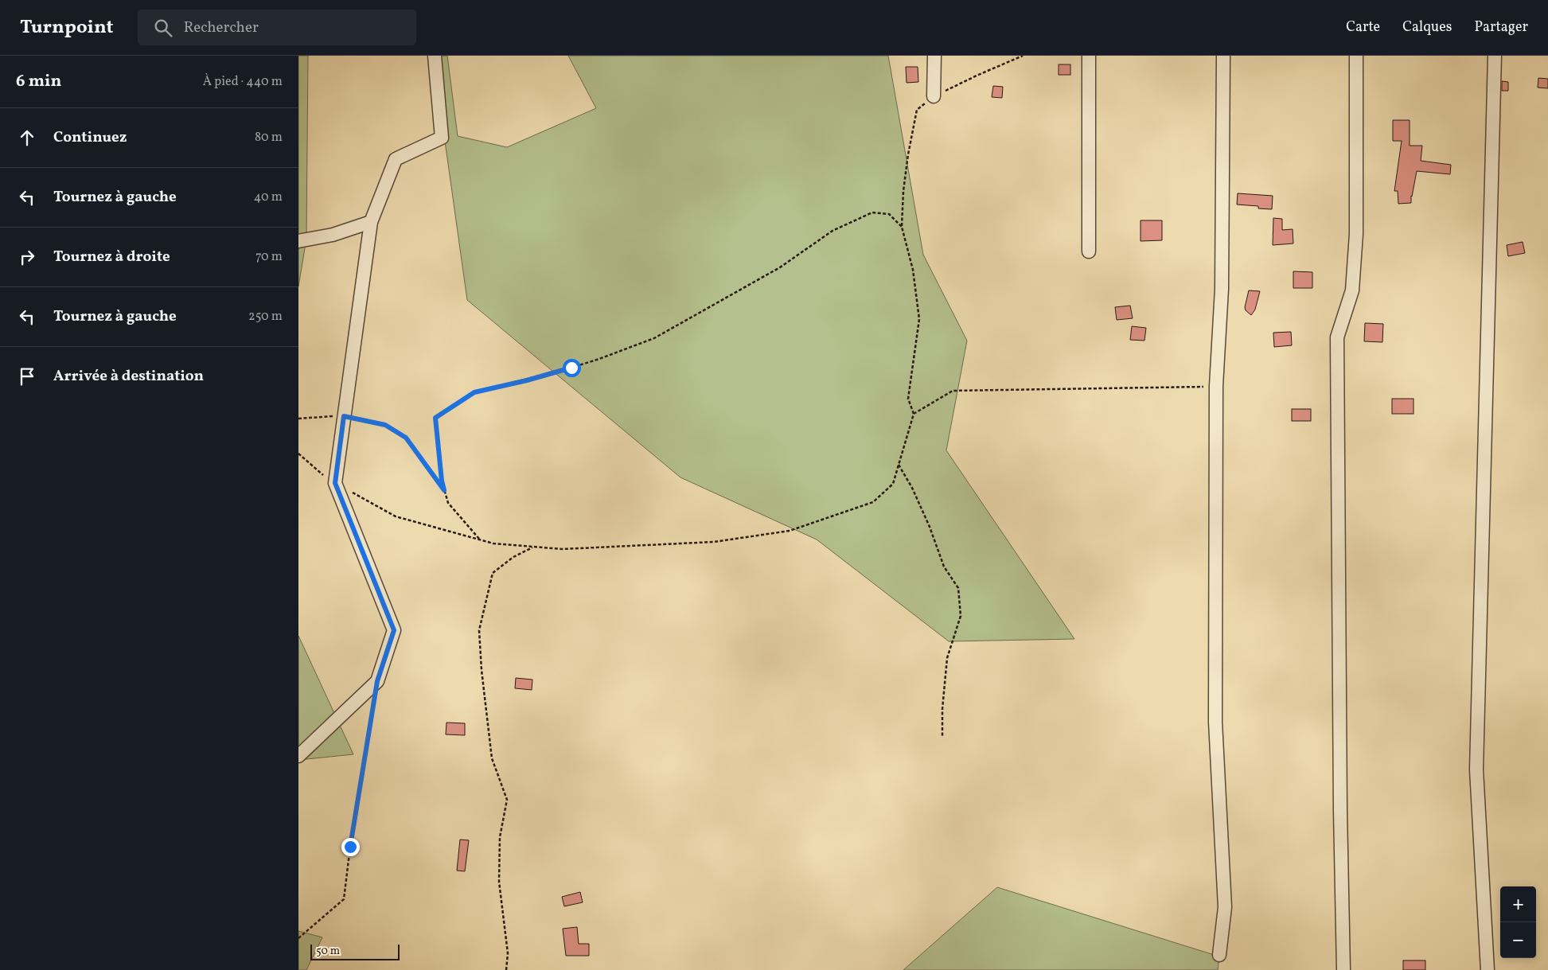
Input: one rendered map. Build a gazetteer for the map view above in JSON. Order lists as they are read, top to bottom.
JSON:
{
  "scale_bar": "50 m",
  "page": {
    "header": "Turnpoint",
    "search": "Rechercher",
    "nav": ["Carte", "Calques", "Partager"],
    "heading": ["6 min", "À pied · 440 m"],
    "list": [
      ["Continuez", "80 m"],
      ["Tournez à gauche", "40 m"],
      ["Tournez à droite", "70 m"],
      ["Tournez à gauche", "250 m"],
      "Arrivée à destination"
    ],
    "map_buttons": ["+", "−"],
    "scale": "50 m"
  }
}
